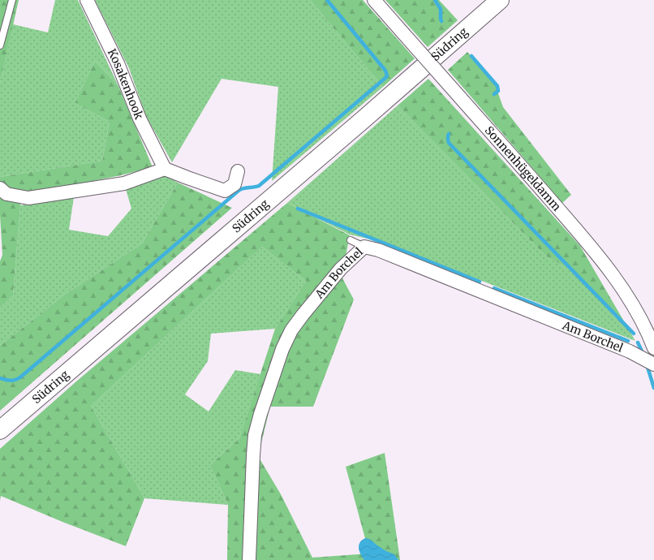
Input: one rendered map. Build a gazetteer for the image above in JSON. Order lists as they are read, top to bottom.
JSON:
{
  "streets": {
    "main road": ["Südring"],
    "street": ["Kosakenhook", "Sonnenhügeldamm", "Am Borchel"]
  }
}
